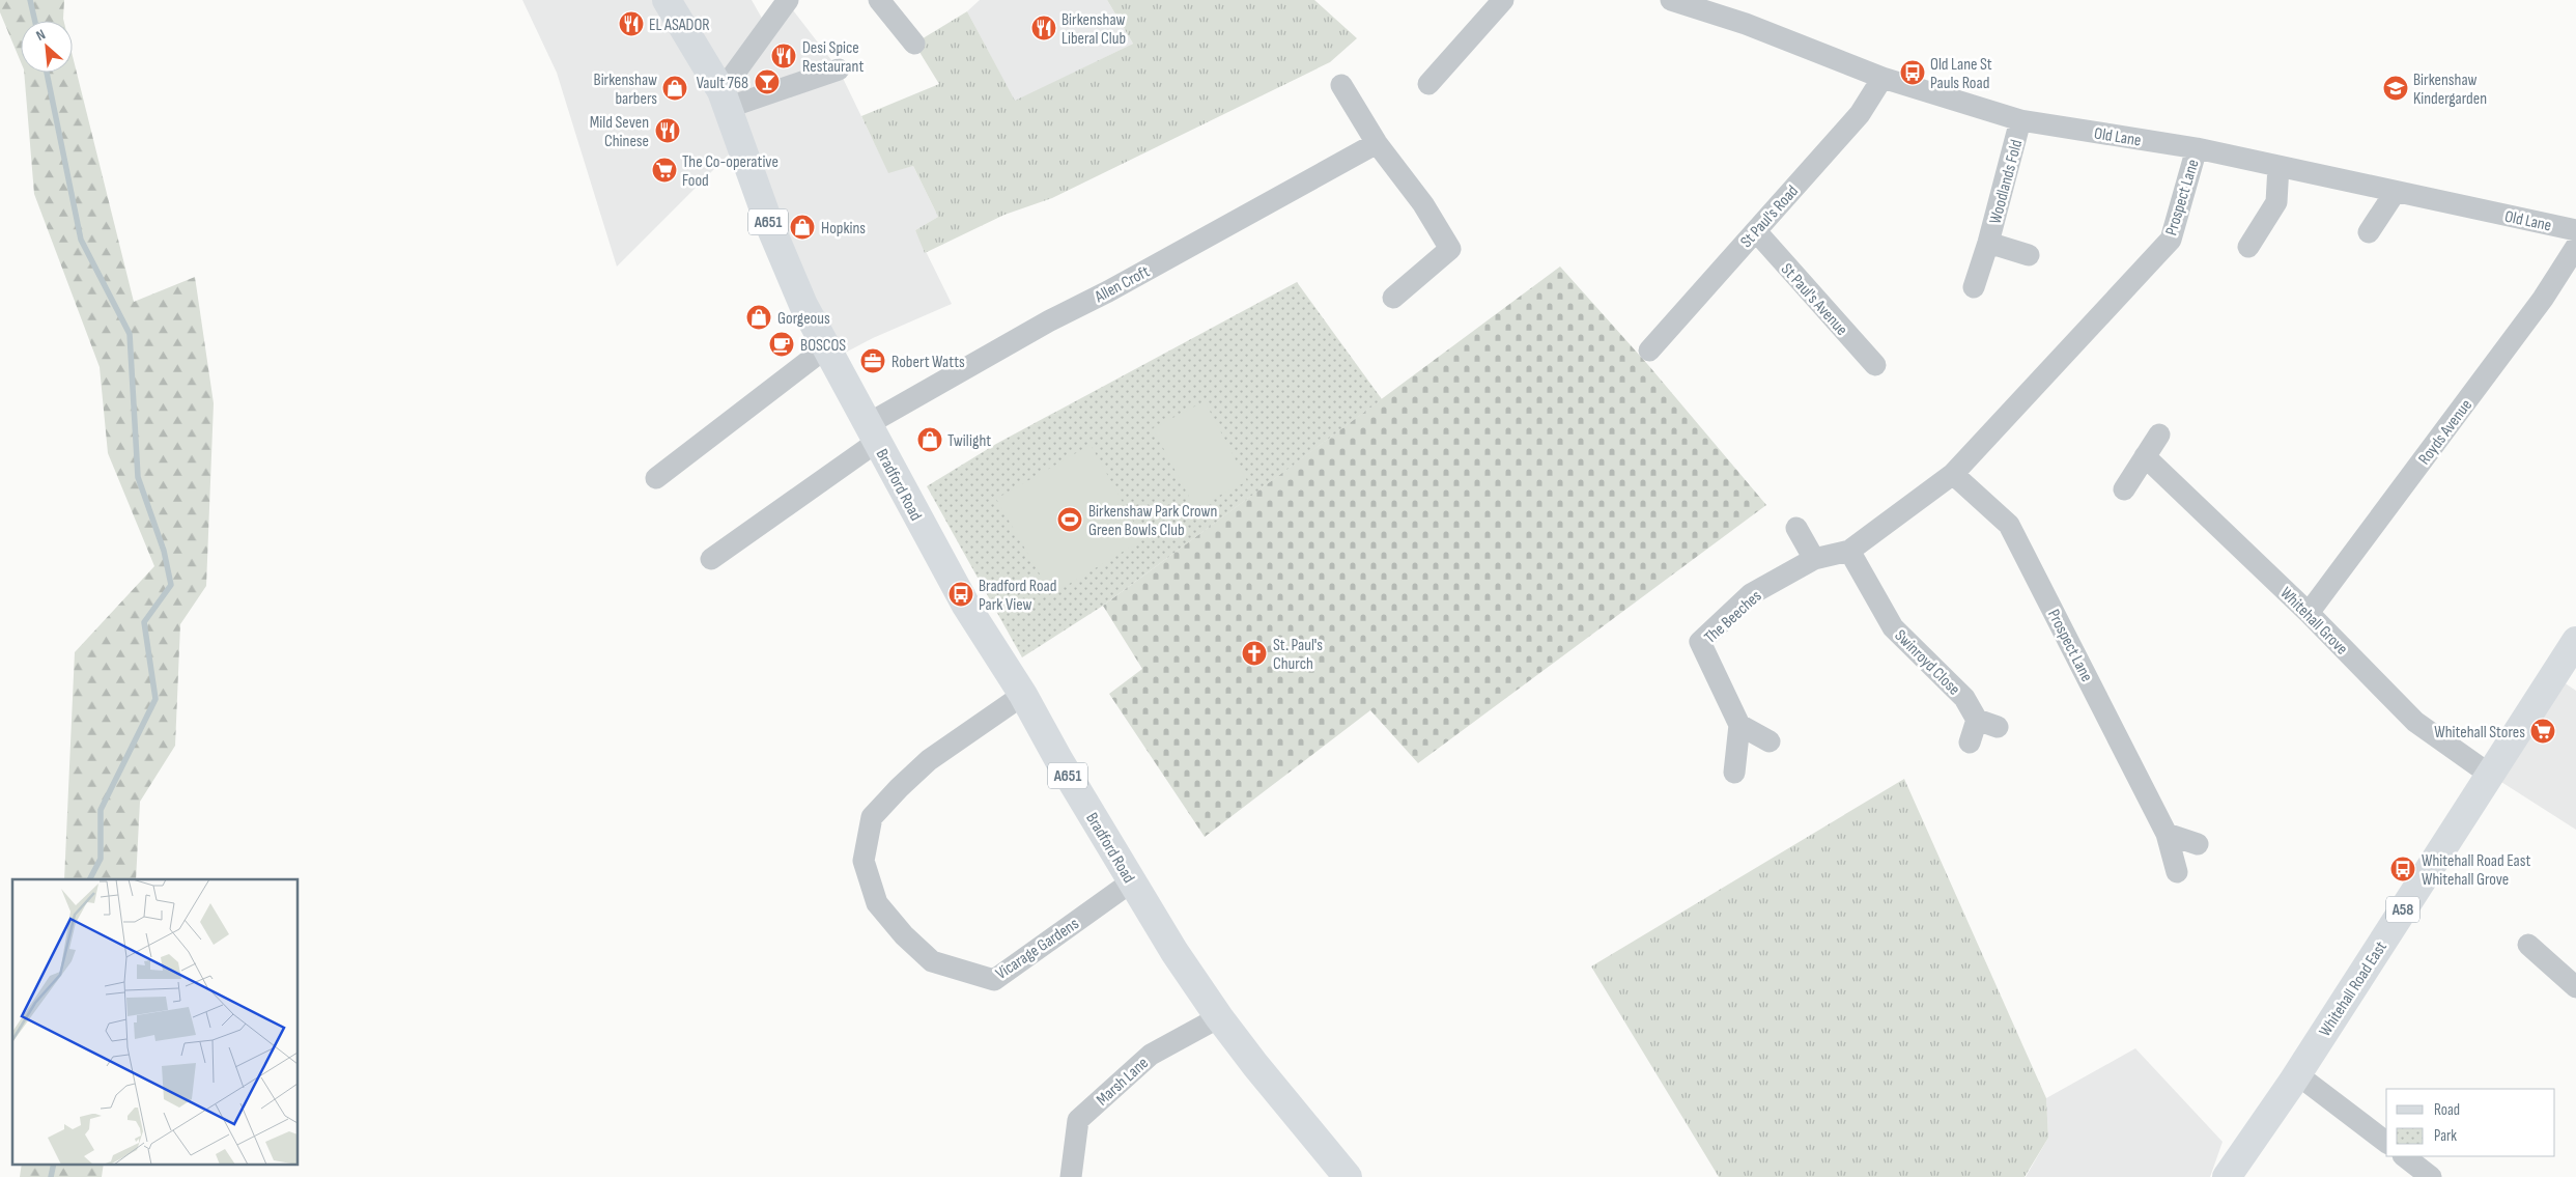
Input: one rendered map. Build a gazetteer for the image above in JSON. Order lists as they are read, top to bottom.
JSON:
{
  "streets": {
    "main road": [
      "A651",
      "Bradford Road",
      "A58",
      "Whitehall Road East"
    ],
    "street": [
      "Old Lane",
      "Woodlands Fold",
      "Prospect Lane",
      "St Paul's Road",
      "Allen Croft",
      "St Paul's Avenue",
      "Royds Avenue",
      "The Beeches",
      "Whitehall Grove",
      "Swinroyd Close",
      "Vicarage Gardens",
      "Marsh Lane"
    ]
  },
  "crossings": [
    ["Old Lane", "Woodlands Fold"],
    ["Old Lane", "Prospect Lane"],
    ["Old Lane", "St Paul's Road"],
    ["Prospect Lane", "The Beeches"],
    ["Prospect Lane", "Swinroyd Close"],
    ["St Paul's Road", "St Paul's Avenue"],
    ["Allen Croft", "Bradford Road"],
    ["Royds Avenue", "Whitehall Grove"],
    ["Bradford Road", "Vicarage Gardens"],
    ["Bradford Road", "Marsh Lane"],
    ["Whitehall Grove", "Whitehall Road East"]
  ],
  "places": {
    "restaurant": [
      "EL ASADOR",
      "Birkenshaw Liberal Club",
      "Desi Spice Restaurant",
      "Mild Seven Chinese"
    ],
    "bus stop": ["Old Lane St Pauls Road", "Bradford Road Park View", "Whitehall Road East Whitehall Grove"],
    "bar": ["Vault 768"],
    "shop": [
      "Birkenshaw barbers",
      "Hopkins",
      "Gorgeous",
      "Twilight"
    ],
    "school or university": ["Birkenshaw Kindergarden"],
    "supermarket": ["The Co-operative Food", "Whitehall Stores"],
    "cafe": ["BOSCOS"],
    "office": ["Robert Watts"],
    "sports": ["Birkenshaw Park Crown Green Bowls Club"],
    "church": ["St. Paul's Church"]
  },
  "legend": ["Road", "Park"],
  "north": "top left"
}
